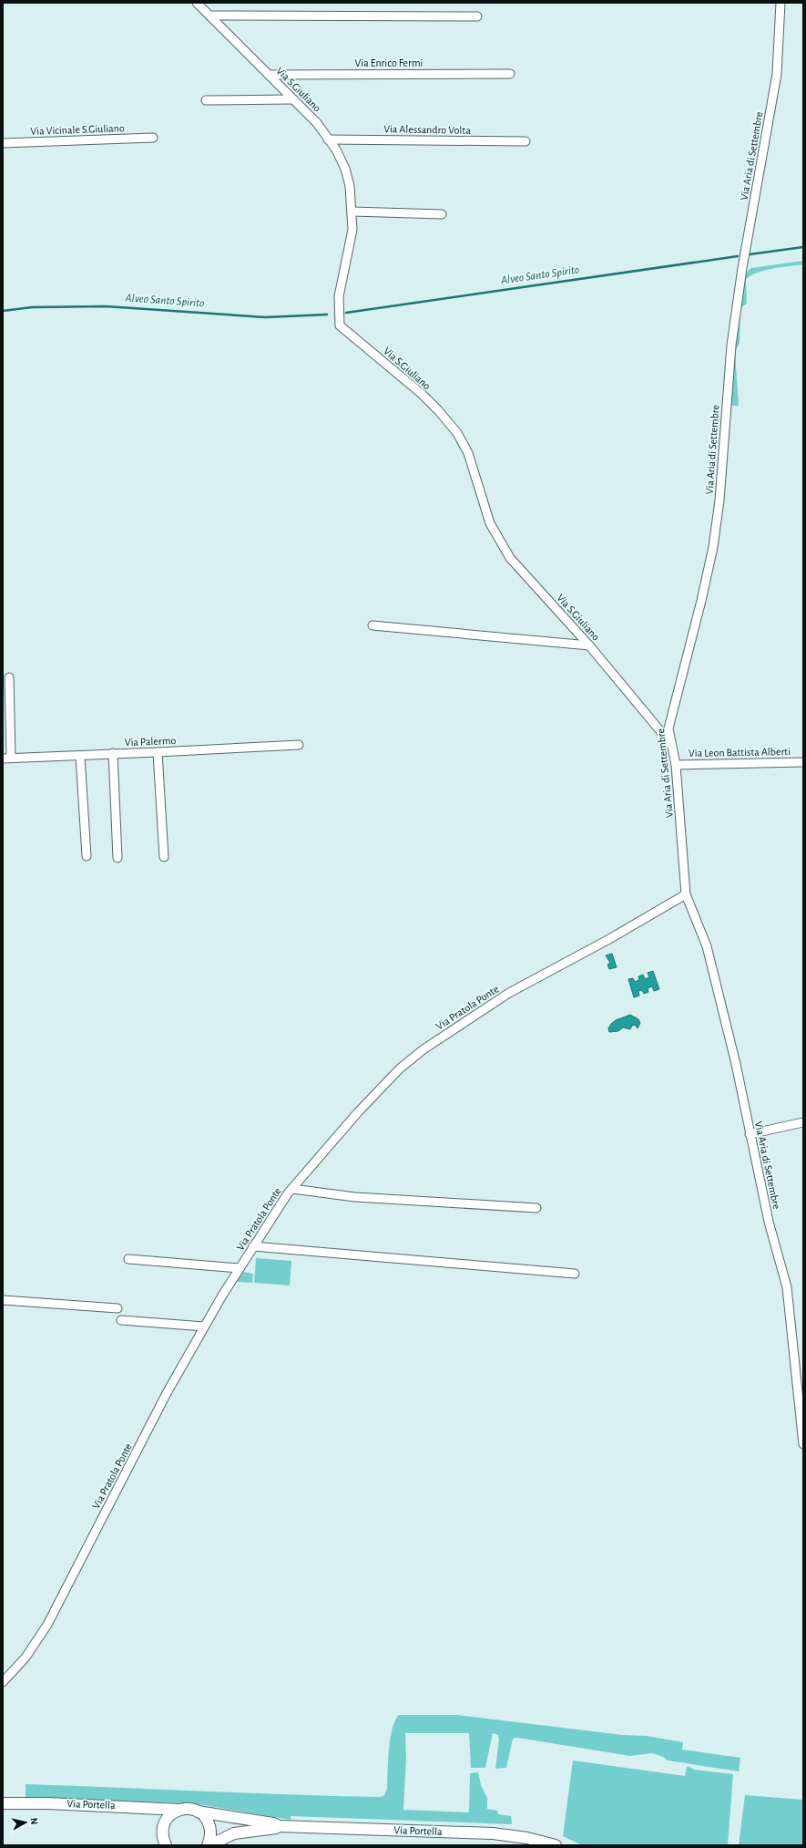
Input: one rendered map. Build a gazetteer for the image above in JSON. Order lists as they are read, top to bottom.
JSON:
{
  "streets": {
    "main road": ["Via Portella"],
    "street": [
      "Via Enrico Fermi",
      "Via S.Giuliano",
      "Via Vicinale S.Giuliano",
      "Via Alessandro Volta",
      "Via Aria di Settembre",
      "Via Palermo",
      "Via Leon Battista Alberti",
      "Via Pratola Ponte"
    ]
  },
  "crossings": [
    ["Via Enrico Fermi", "Via S.Giuliano"],
    ["Via S.Giuliano", "Via Alessandro Volta"],
    ["Via S.Giuliano", "Via Aria di Settembre"],
    ["Via Aria di Settembre", "Via Leon Battista Alberti"],
    ["Via Aria di Settembre", "Via Pratola Ponte"]
  ],
  "water": ["Alveo Santo Spirito"],
  "north": "right"
}
